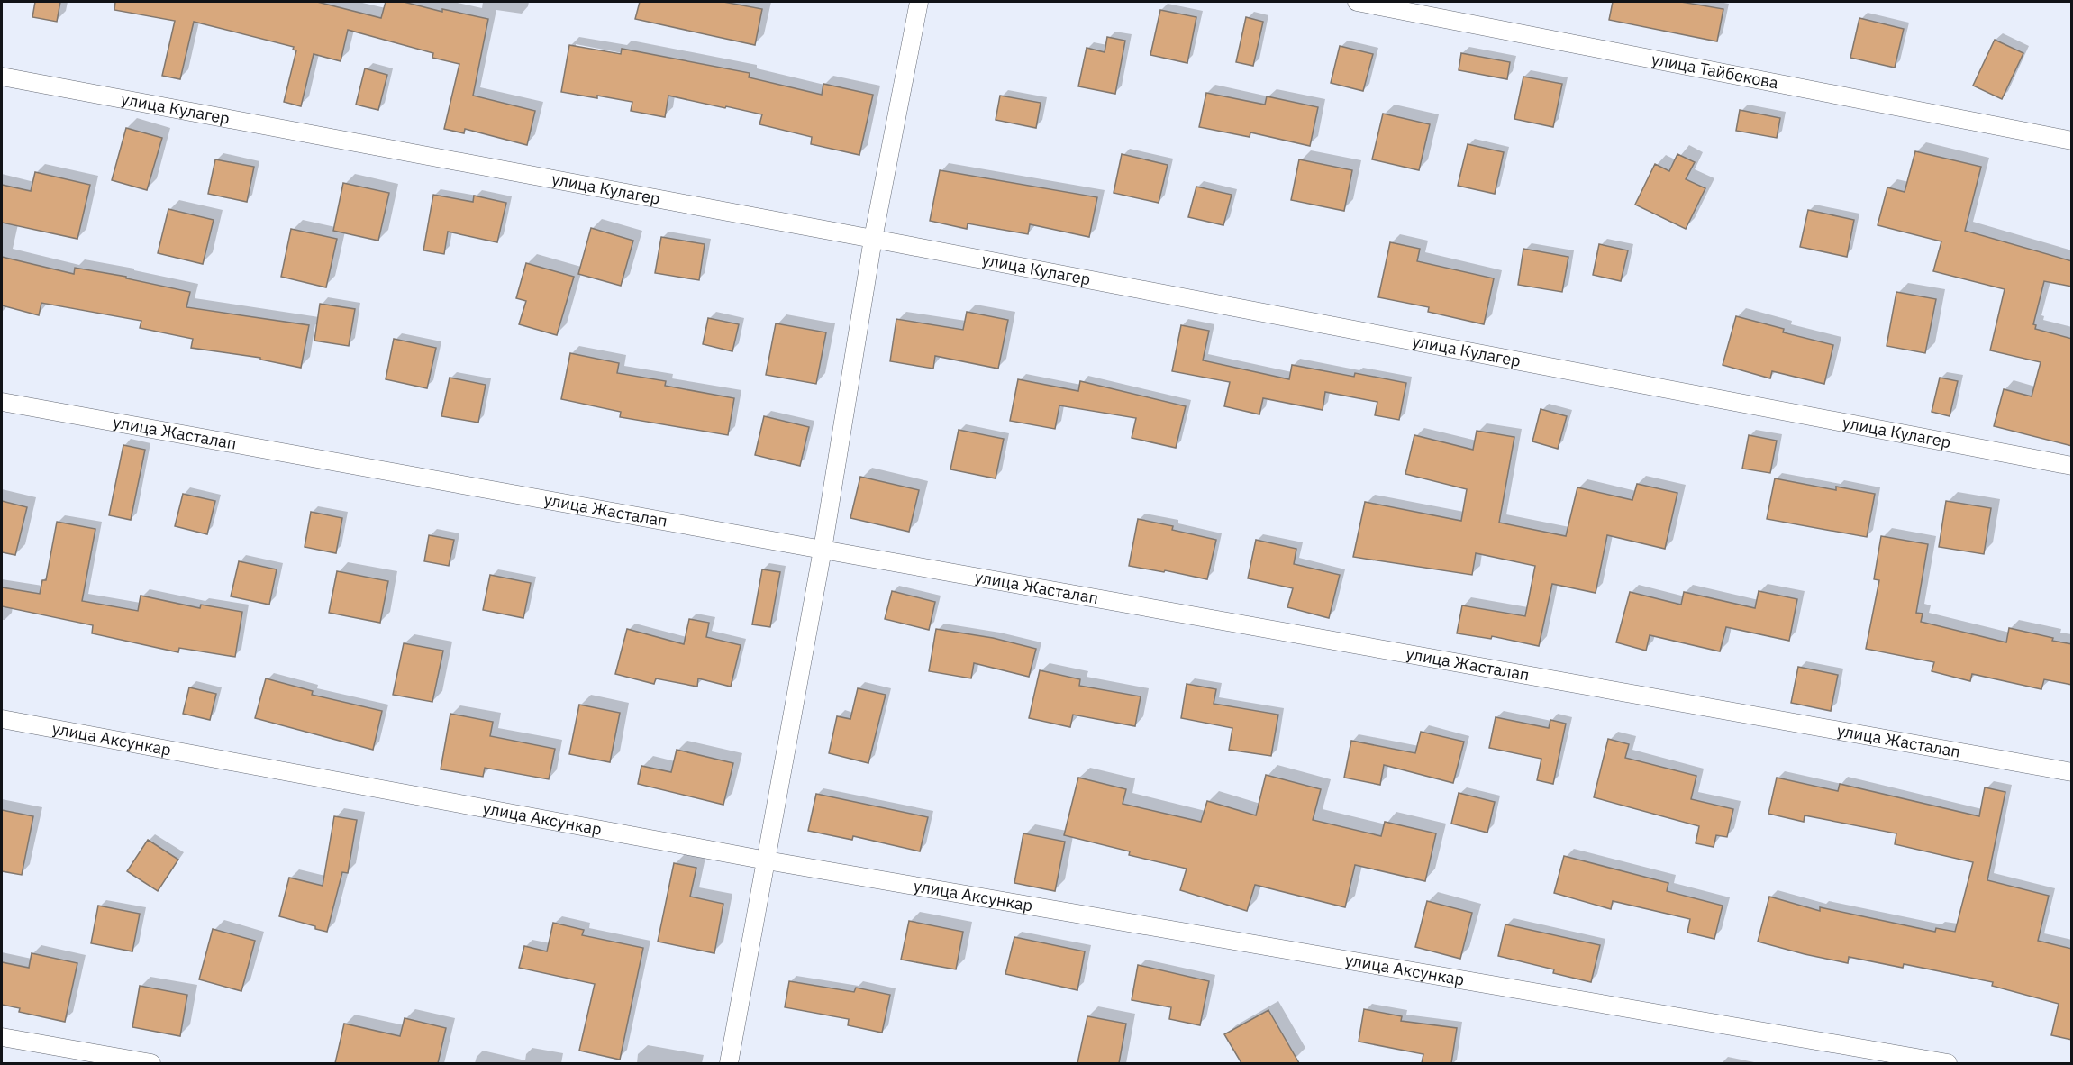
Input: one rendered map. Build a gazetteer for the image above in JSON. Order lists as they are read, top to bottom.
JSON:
{
  "streets": {
    "street": [
      "улица Тайбекова",
      "улица Кулагер",
      "улица Жасталап",
      "улица Аксункар"
    ]
  }
}
